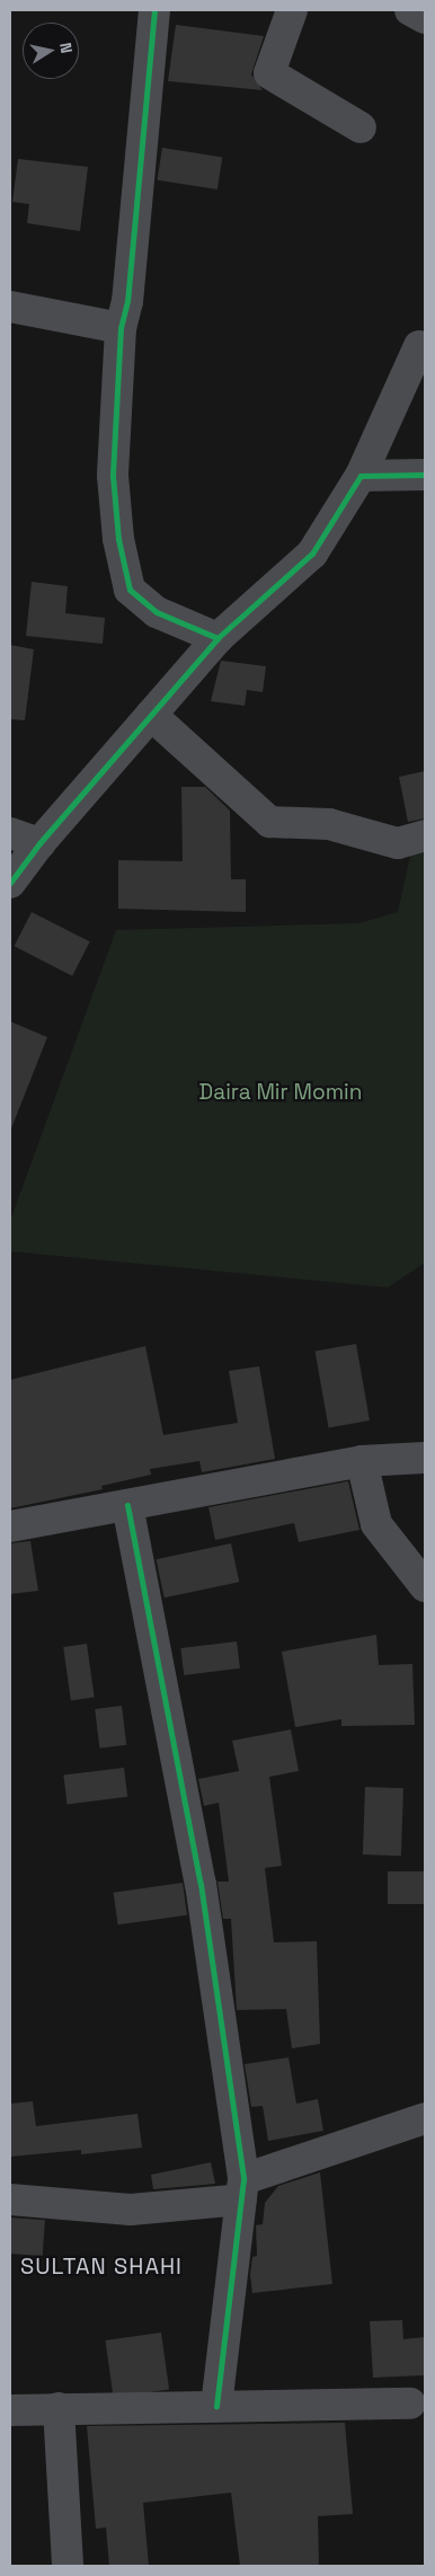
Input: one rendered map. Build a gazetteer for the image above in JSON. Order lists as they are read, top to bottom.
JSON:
{
  "districts": ["SULTAN SHAHI"],
  "parks": ["Daira Mir Momin"],
  "north": "right"
}
